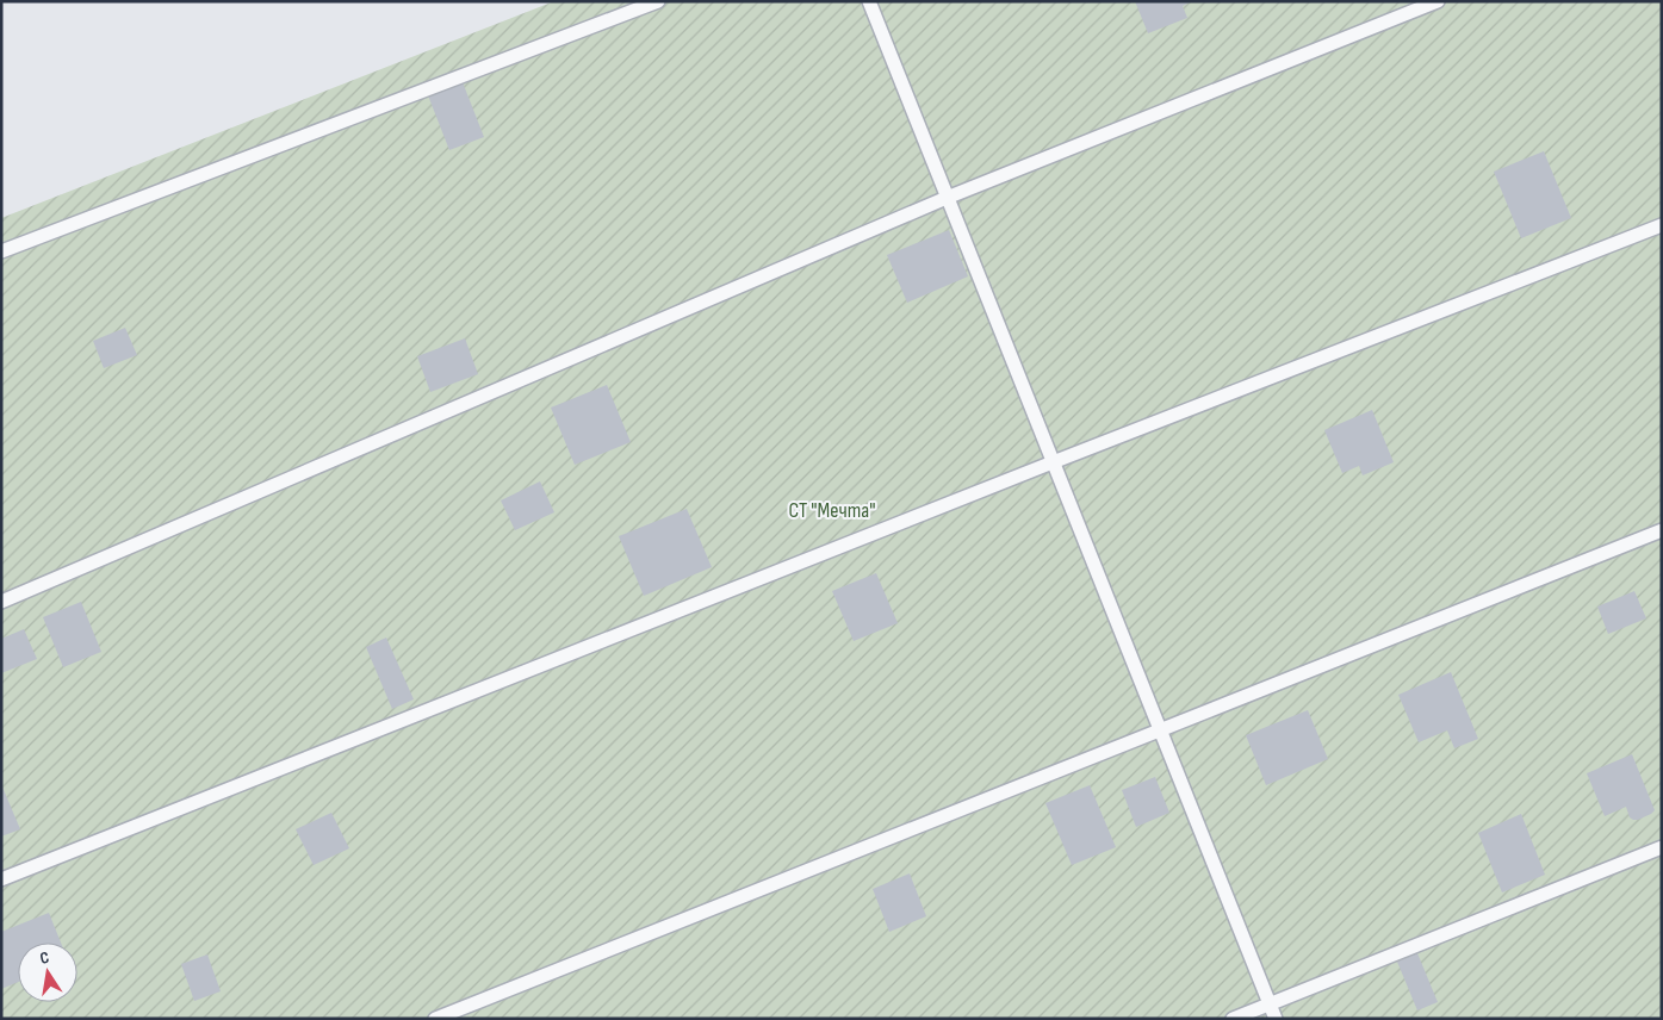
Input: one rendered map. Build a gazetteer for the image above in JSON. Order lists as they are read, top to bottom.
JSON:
{
  "parks": ["СТ \"Мечта\""],
  "north": "top"
}
